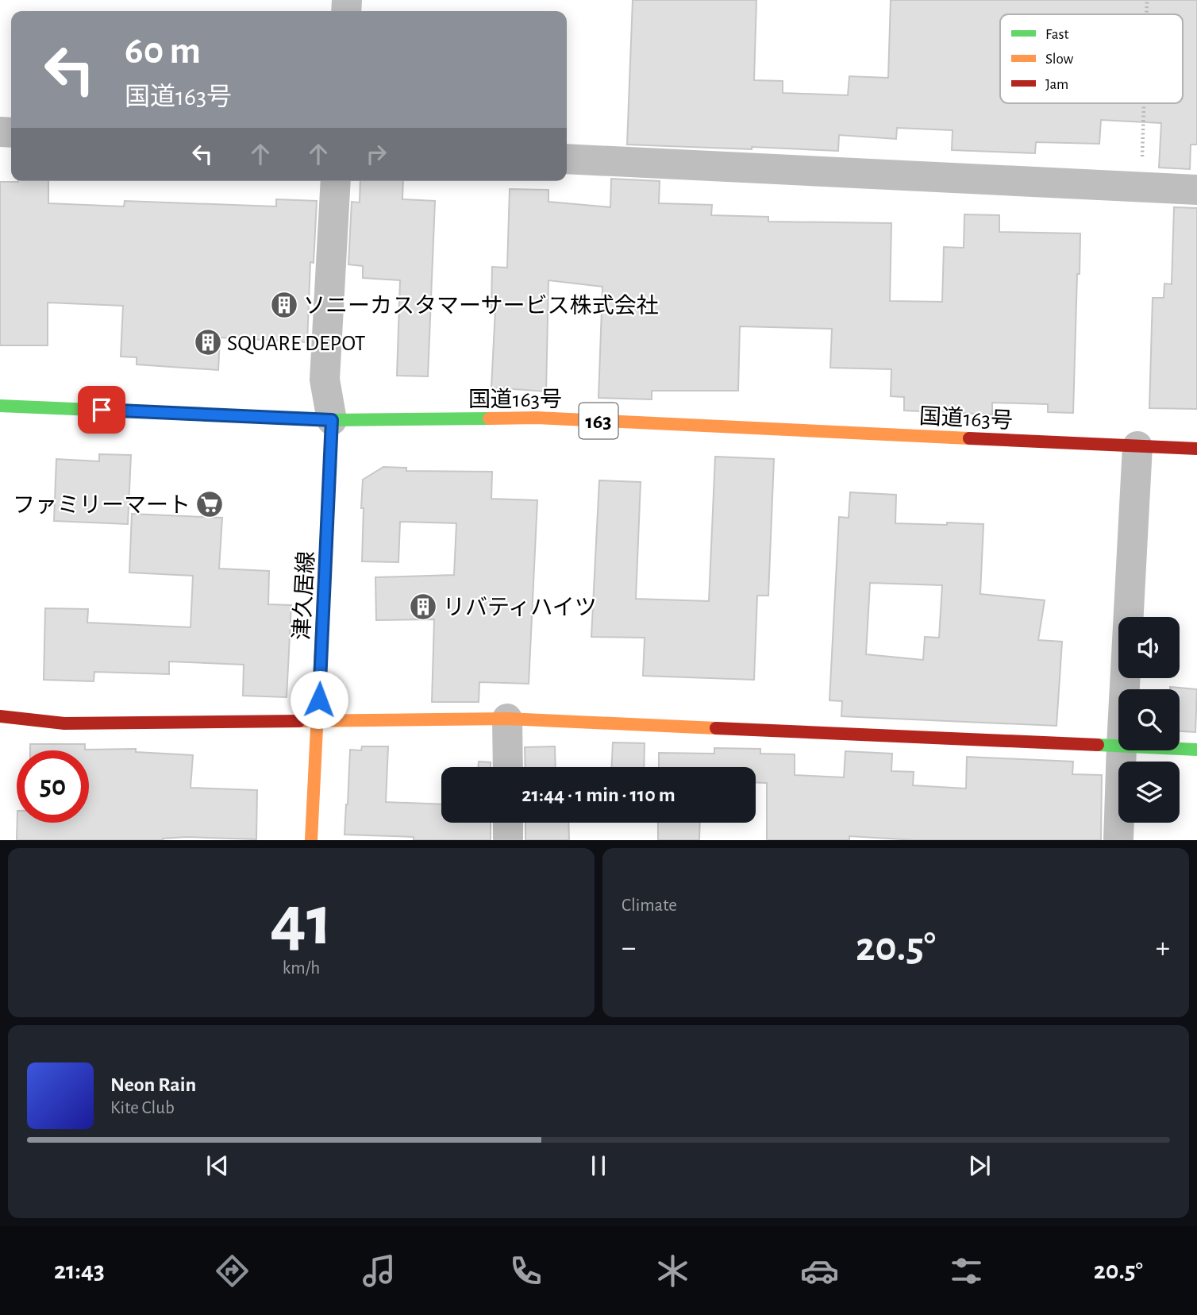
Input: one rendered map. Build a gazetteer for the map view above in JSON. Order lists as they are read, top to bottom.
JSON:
{
  "streets": {
    "main road": ["国道163号", "163", "津久居線"]
  },
  "crossings": [
    ["国道163号", "津久居線"]
  ],
  "places": {
    "building": ["ソニーカスタマーサービス株式会社", "SQUARE DEPOT", "リバティハイツ"],
    "supermarket": ["ファミリーマート"]
  },
  "legend": ["Fast", "Slow", "Jam"],
  "page": {
    "turn": ["60 m", "国道163号"],
    "limit": "50",
    "trip": "21:44 · 1 min · 110 m",
    "tile": [
      ["41", "km/h"],
      "Climate"
    ],
    "heat": ["−", "20.5°", "+"],
    "song": ["Neon Rain", "Kite Club"],
    "tabs": ["21:43", "20.5°"]
  }
}
